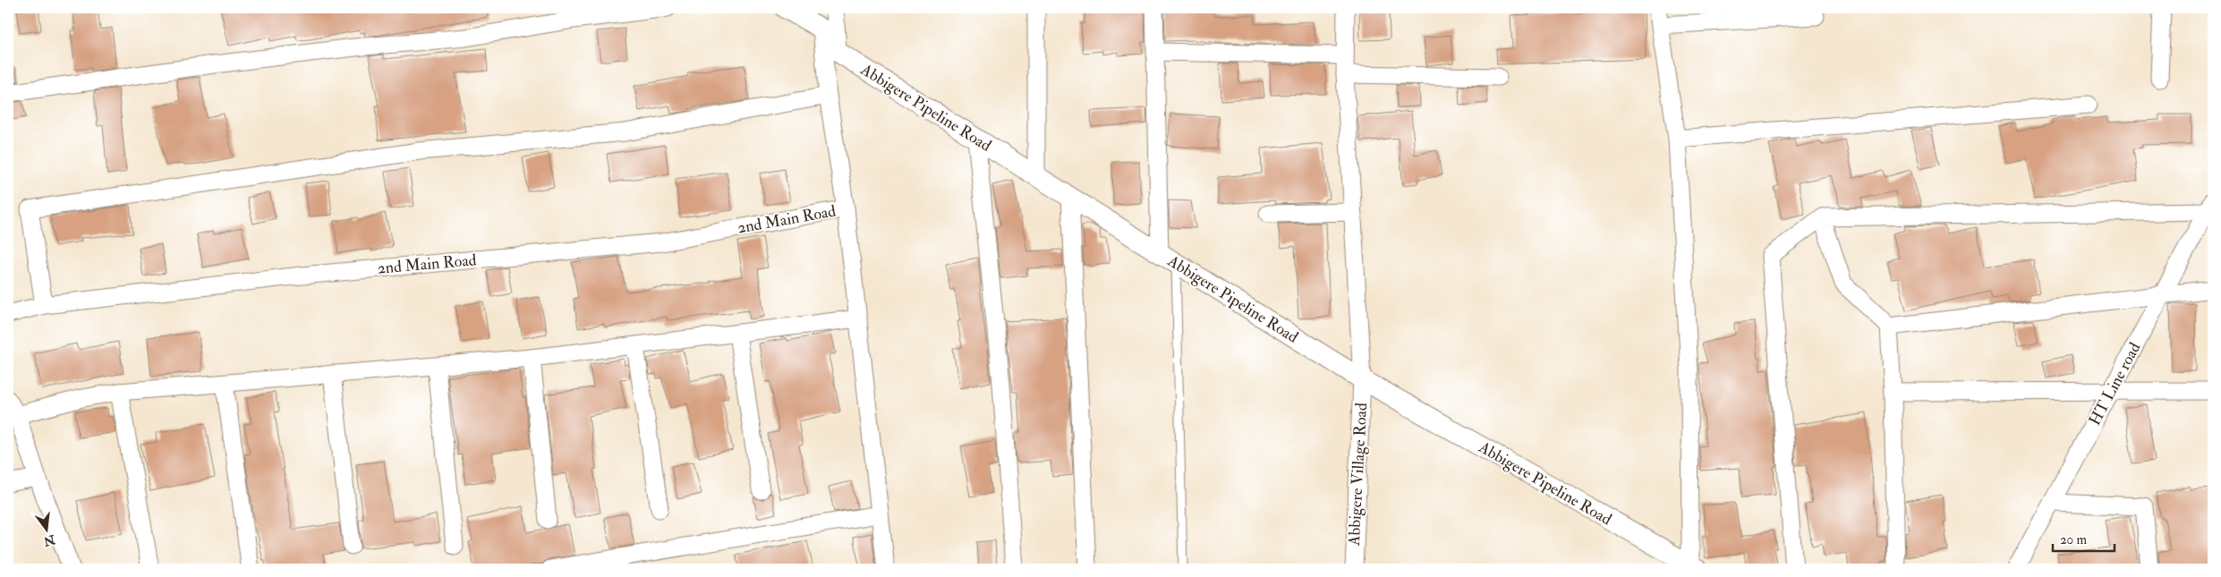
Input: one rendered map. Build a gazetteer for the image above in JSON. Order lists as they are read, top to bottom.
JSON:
{
  "streets": {
    "street": [
      "Abbigere Pipeline Road",
      "2nd Main Road",
      "HT Line road",
      "Abbigere Village Road"
    ]
  },
  "crossings": [
    ["Abbigere Pipeline Road", "Abbigere Village Road"]
  ],
  "scale_bar": "20 m",
  "north": "bottom"
}
